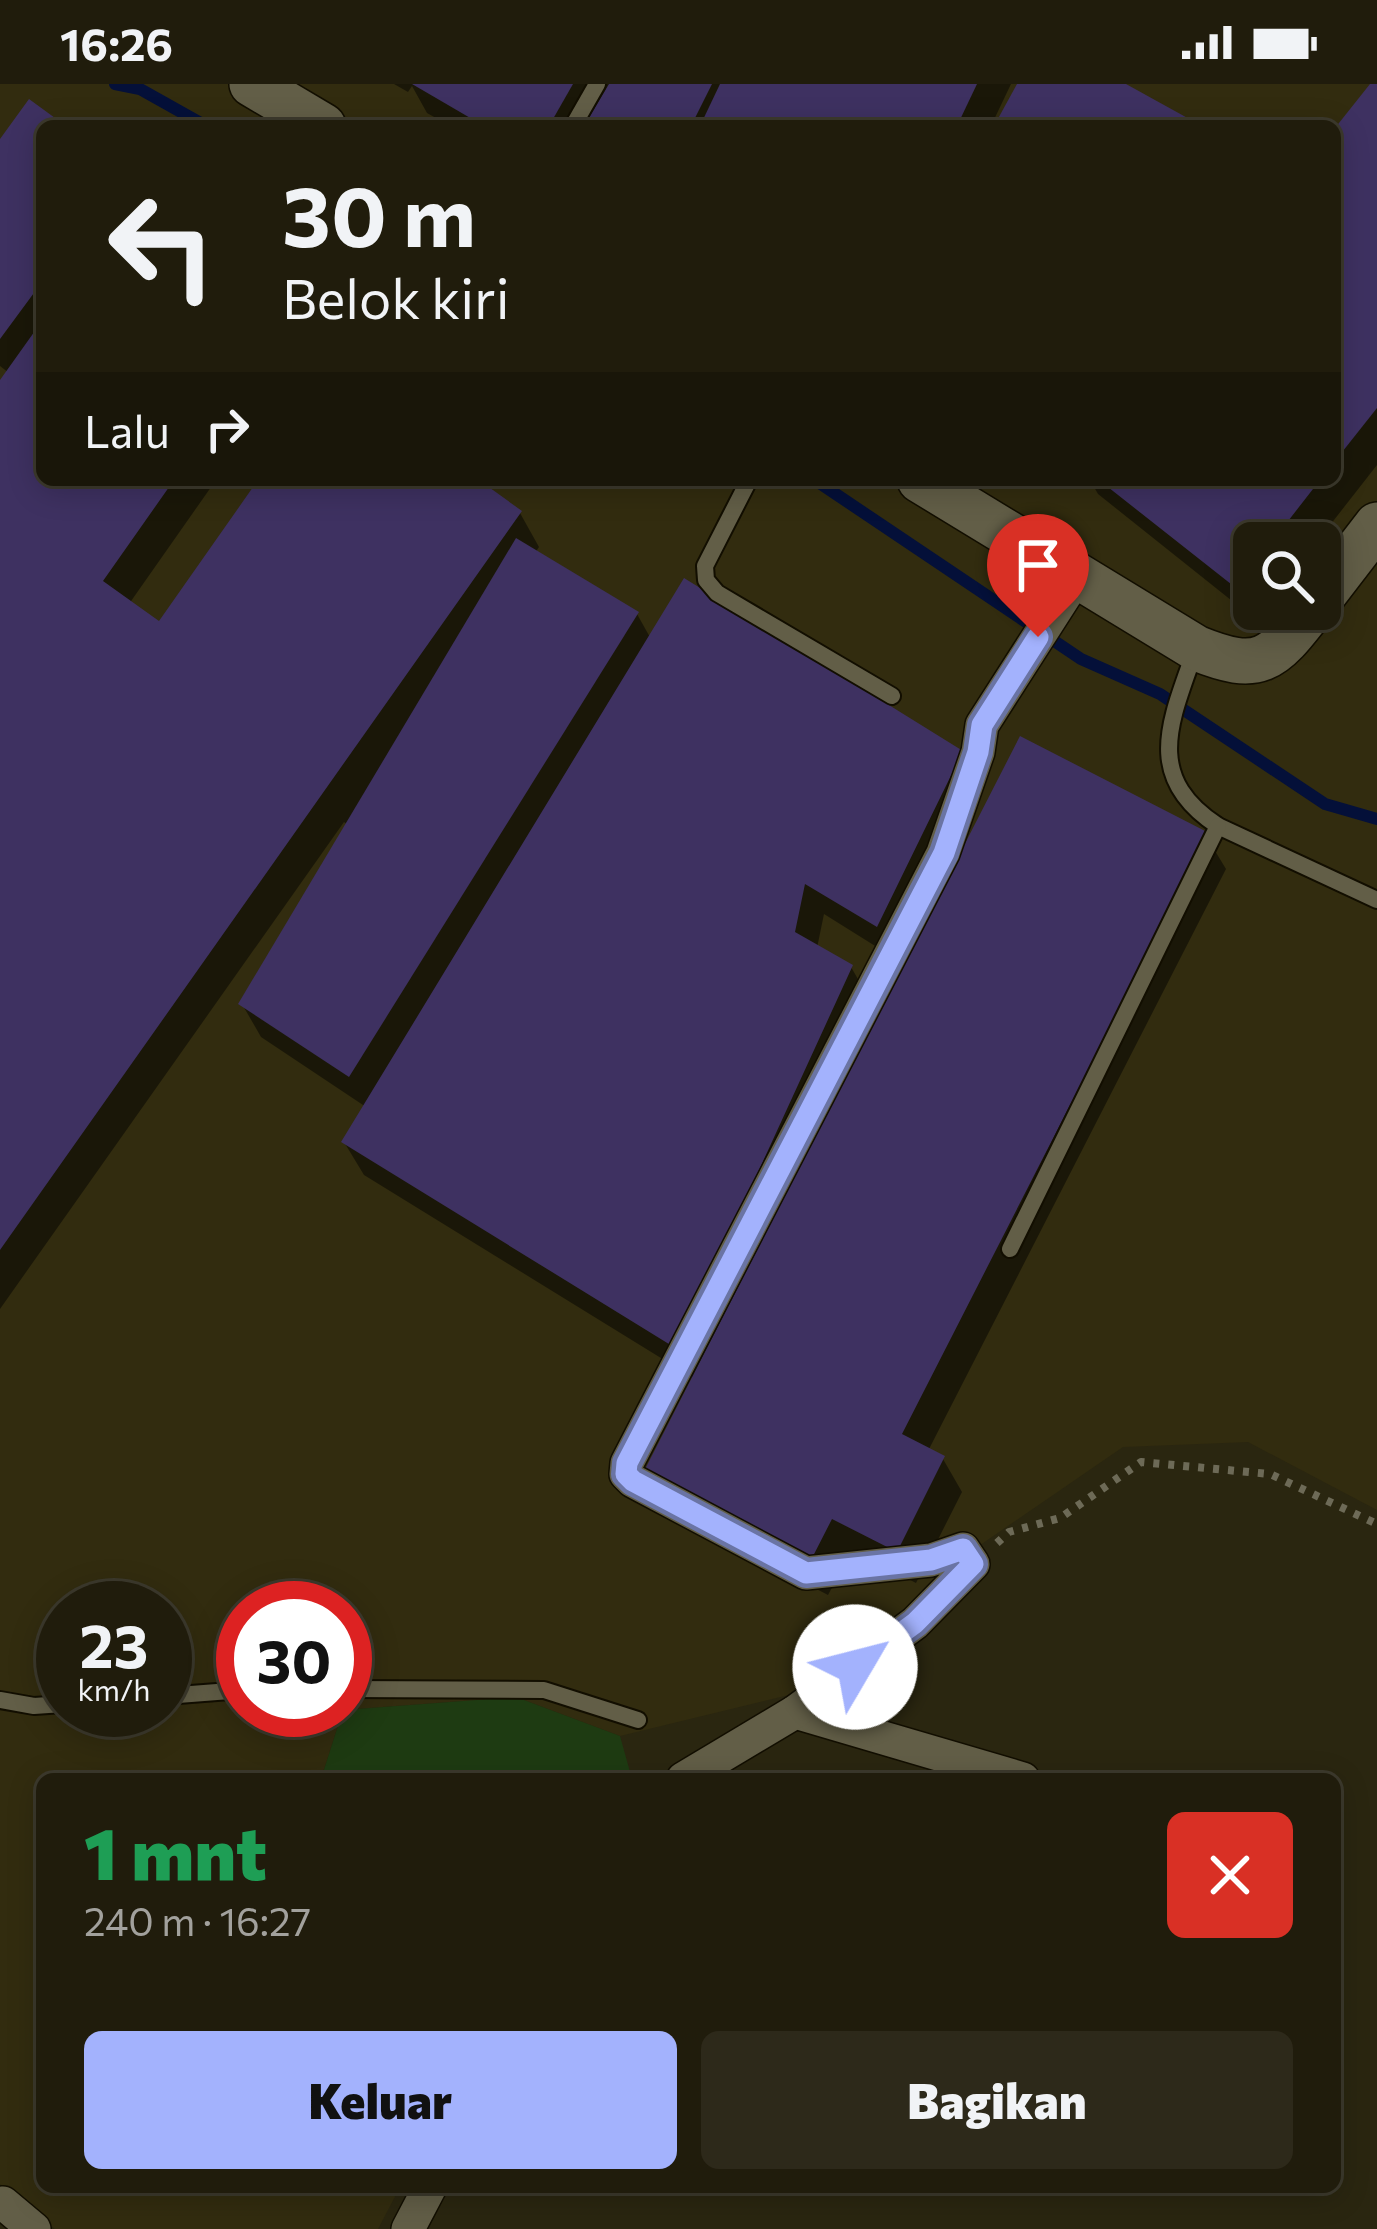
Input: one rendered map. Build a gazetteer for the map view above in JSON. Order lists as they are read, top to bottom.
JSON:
{
  "page": {
    "status": "16:26",
    "turn": ["30 m", "Belok kiri"],
    "then": "Lalu",
    "speed": "23 km/h",
    "limit": "30",
    "heading": ["1 mnt", "240 m · 16:27"],
    "buttons": ["Keluar", "Bagikan"]
  }
}
